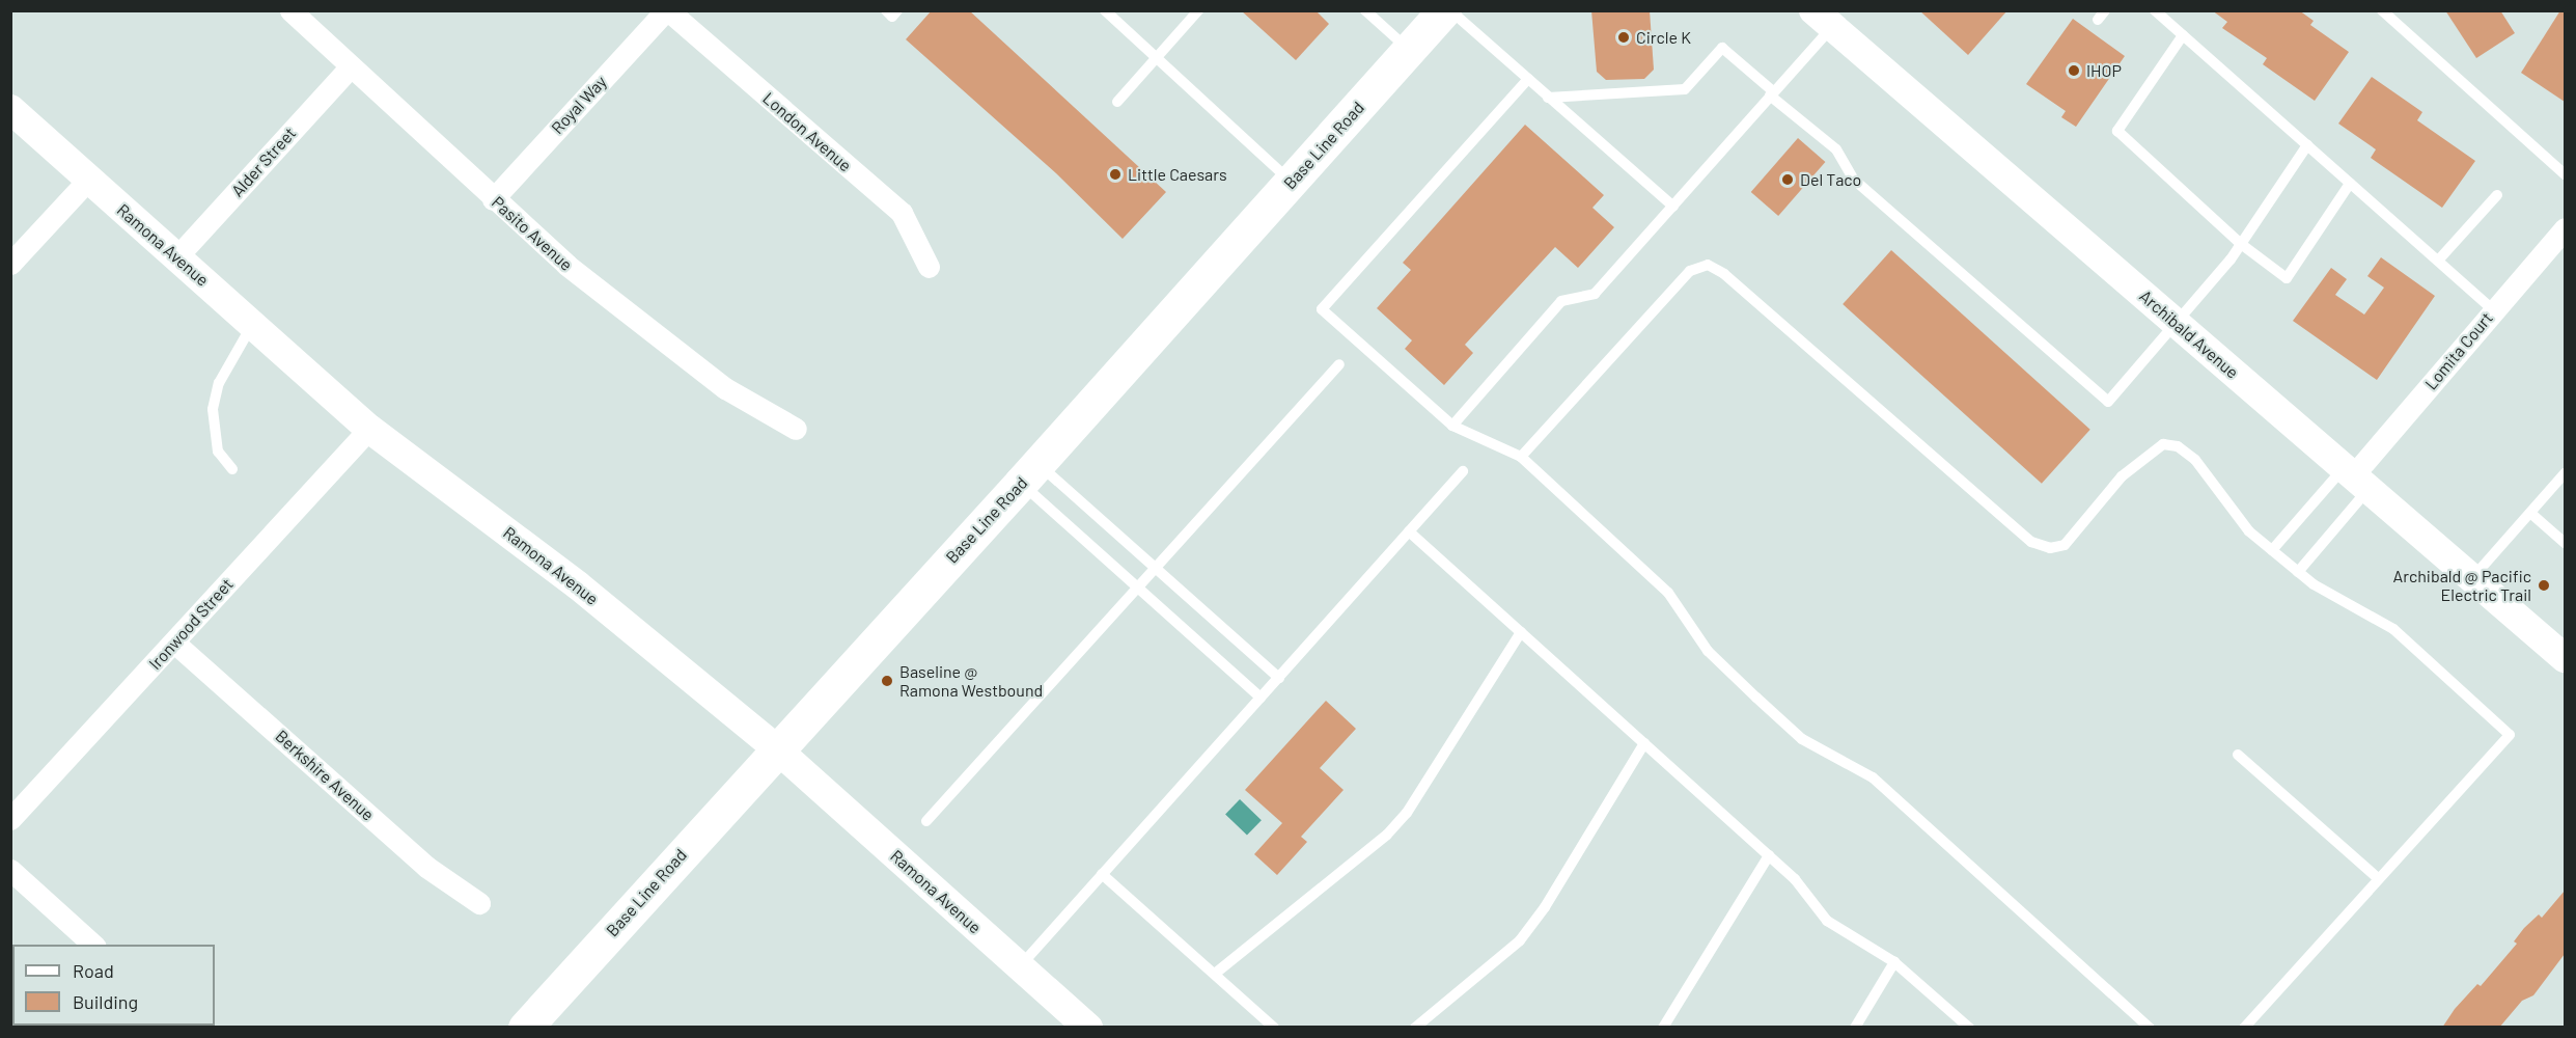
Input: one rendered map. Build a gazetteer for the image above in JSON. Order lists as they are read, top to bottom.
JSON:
{
  "streets": {
    "main road": ["Base Line Road"],
    "street": [
      "Royal Way",
      "London Avenue",
      "Alder Street",
      "Pasito Avenue",
      "Ramona Avenue",
      "Archibald Avenue",
      "Lomita Court",
      "Ironwood Street",
      "Berkshire Avenue"
    ]
  },
  "crossings": [
    ["Royal Way", "London Avenue"],
    ["Royal Way", "Pasito Avenue"],
    ["Base Line Road", "Ramona Avenue"],
    ["Alder Street", "Pasito Avenue"],
    ["Alder Street", "Ramona Avenue"],
    ["Ramona Avenue", "Ironwood Street"],
    ["Archibald Avenue", "Lomita Court"],
    ["Ironwood Street", "Berkshire Avenue"]
  ],
  "places": [
    "Circle K",
    "IHOP",
    "Little Caesars",
    "Del Taco",
    "Archibald @ Pacific Electric Trail",
    "Baseline @ Ramona Westbound"
  ],
  "legend": ["Road", "Building"]
}
